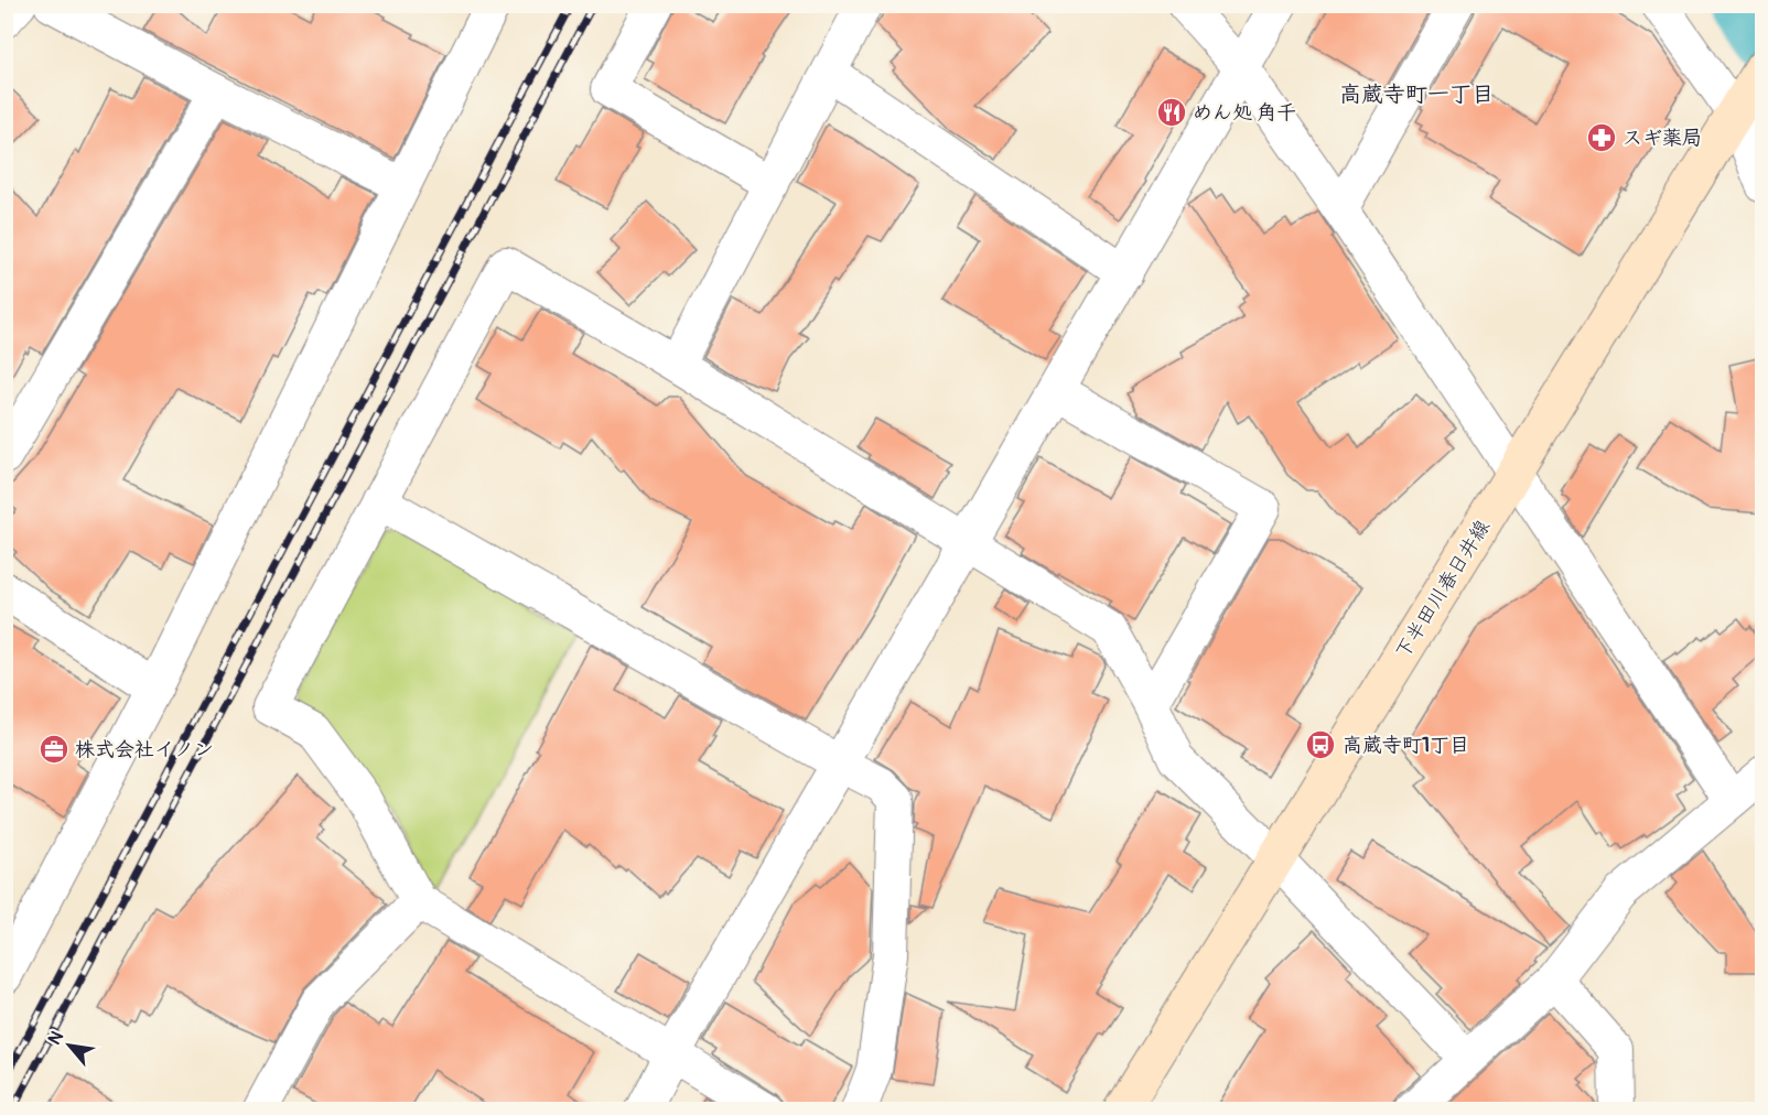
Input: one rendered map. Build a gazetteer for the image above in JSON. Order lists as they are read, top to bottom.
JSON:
{
  "streets": {
    "main road": ["下半田川春日井線"]
  },
  "districts": ["高蔵寺町一丁目"],
  "places": {
    "restaurant": ["めん処 角千"],
    "pharmacy": ["スギ薬局"],
    "bus stop": ["高蔵寺町1丁目"],
    "office": ["株式会社イノン"]
  },
  "north": "top left"
}
